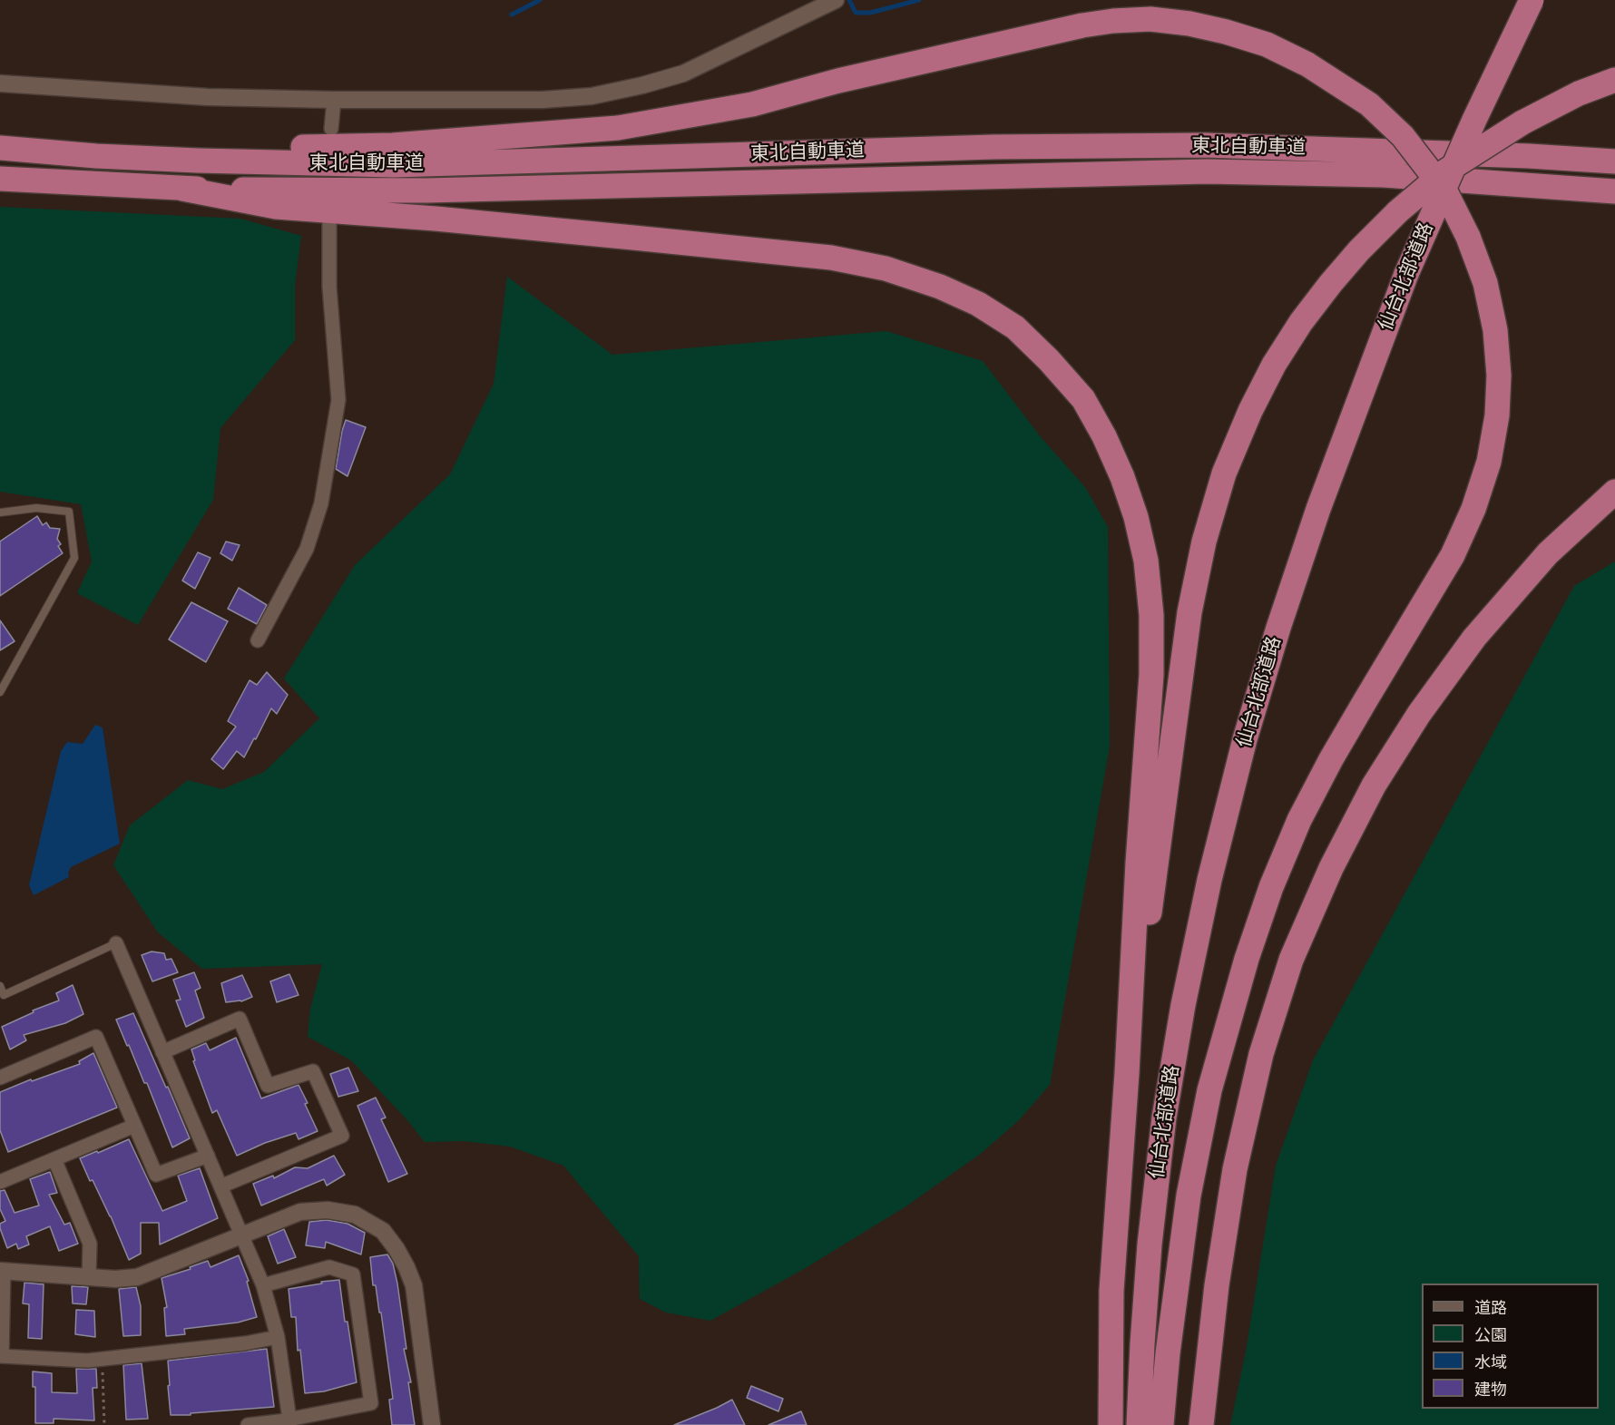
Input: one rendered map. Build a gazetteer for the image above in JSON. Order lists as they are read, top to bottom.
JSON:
{
  "streets": {
    "highway": ["東北自動車道", "仙台北部道路"]
  },
  "legend": [
    "道路",
    "公園",
    "水域",
    "建物"
  ]
}
